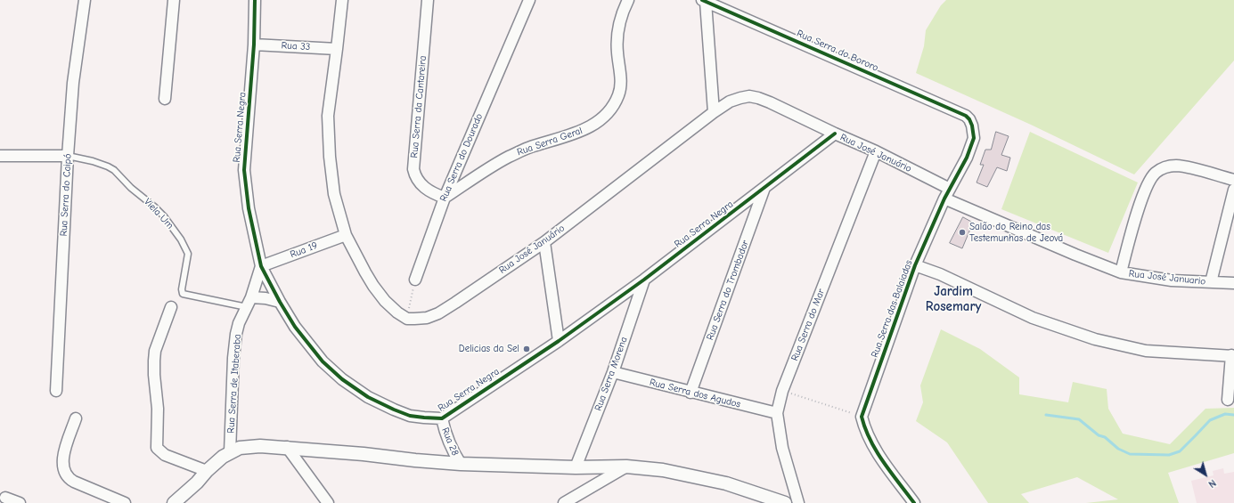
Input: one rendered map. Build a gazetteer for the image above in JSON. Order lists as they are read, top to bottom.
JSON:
{
  "streets": {
    "street": [
      "Rua 33",
      "Rua Serra do Bororo",
      "Rua Serra da Cantareira",
      "Rua Serra Negra",
      "Rua Serra Geral",
      "Rua José Januário",
      "Rua Serra do Dourado",
      "Rua Serra do Caipó",
      "Rua 19",
      "Rua José Januario",
      "Rua Serra do Trombador",
      "Rua Serra das Balaiadas",
      "Rua Serra do Mar",
      "Rua Serra Morena",
      "Rua Serra de Itaberaba",
      "Rua Serra dos Agudos",
      "Rua 28"
    ],
    "lane": ["Viela Um"]
  },
  "crossings": [
    ["Rua 33", "Rua Serra Negra"],
    ["Rua Serra do Bororo", "Rua Serra das Balaiadas"],
    ["Rua Serra da Cantareira", "Rua Serra Geral"],
    ["Rua Serra da Cantareira", "Rua Serra do Dourado"],
    ["Rua Serra Negra", "Rua José Januário"],
    ["Rua Serra Negra", "Rua 19"],
    ["Rua Serra Negra", "Rua Serra do Trombador"],
    ["Rua Serra Negra", "Rua Serra Morena"],
    ["Rua Serra Negra", "Rua Serra de Itaberaba"],
    ["Rua Serra Negra", "Rua 28"],
    ["Rua Serra Geral", "Rua Serra do Dourado"],
    ["Rua José Januário", "Rua Serra das Balaiadas"],
    ["Rua José Januário", "Rua Serra do Mar"],
    ["Rua Serra do Caipó", "Viela Um"],
    ["Viela Um", "Rua Serra de Itaberaba"],
    ["Rua 19", "Rua Serra de Itaberaba"],
    ["Rua José Januario", "Rua Serra das Balaiadas"],
    ["Rua Serra do Trombador", "Rua Serra dos Agudos"],
    ["Rua Serra do Mar", "Rua Serra dos Agudos"],
    ["Rua Serra Morena", "Rua Serra dos Agudos"]
  ],
  "districts": ["Jardim Rosemary"],
  "places": ["Salão do Reino das Testemunhas de Jeová", "Delicias da Sel"],
  "north": "bottom right"
}
